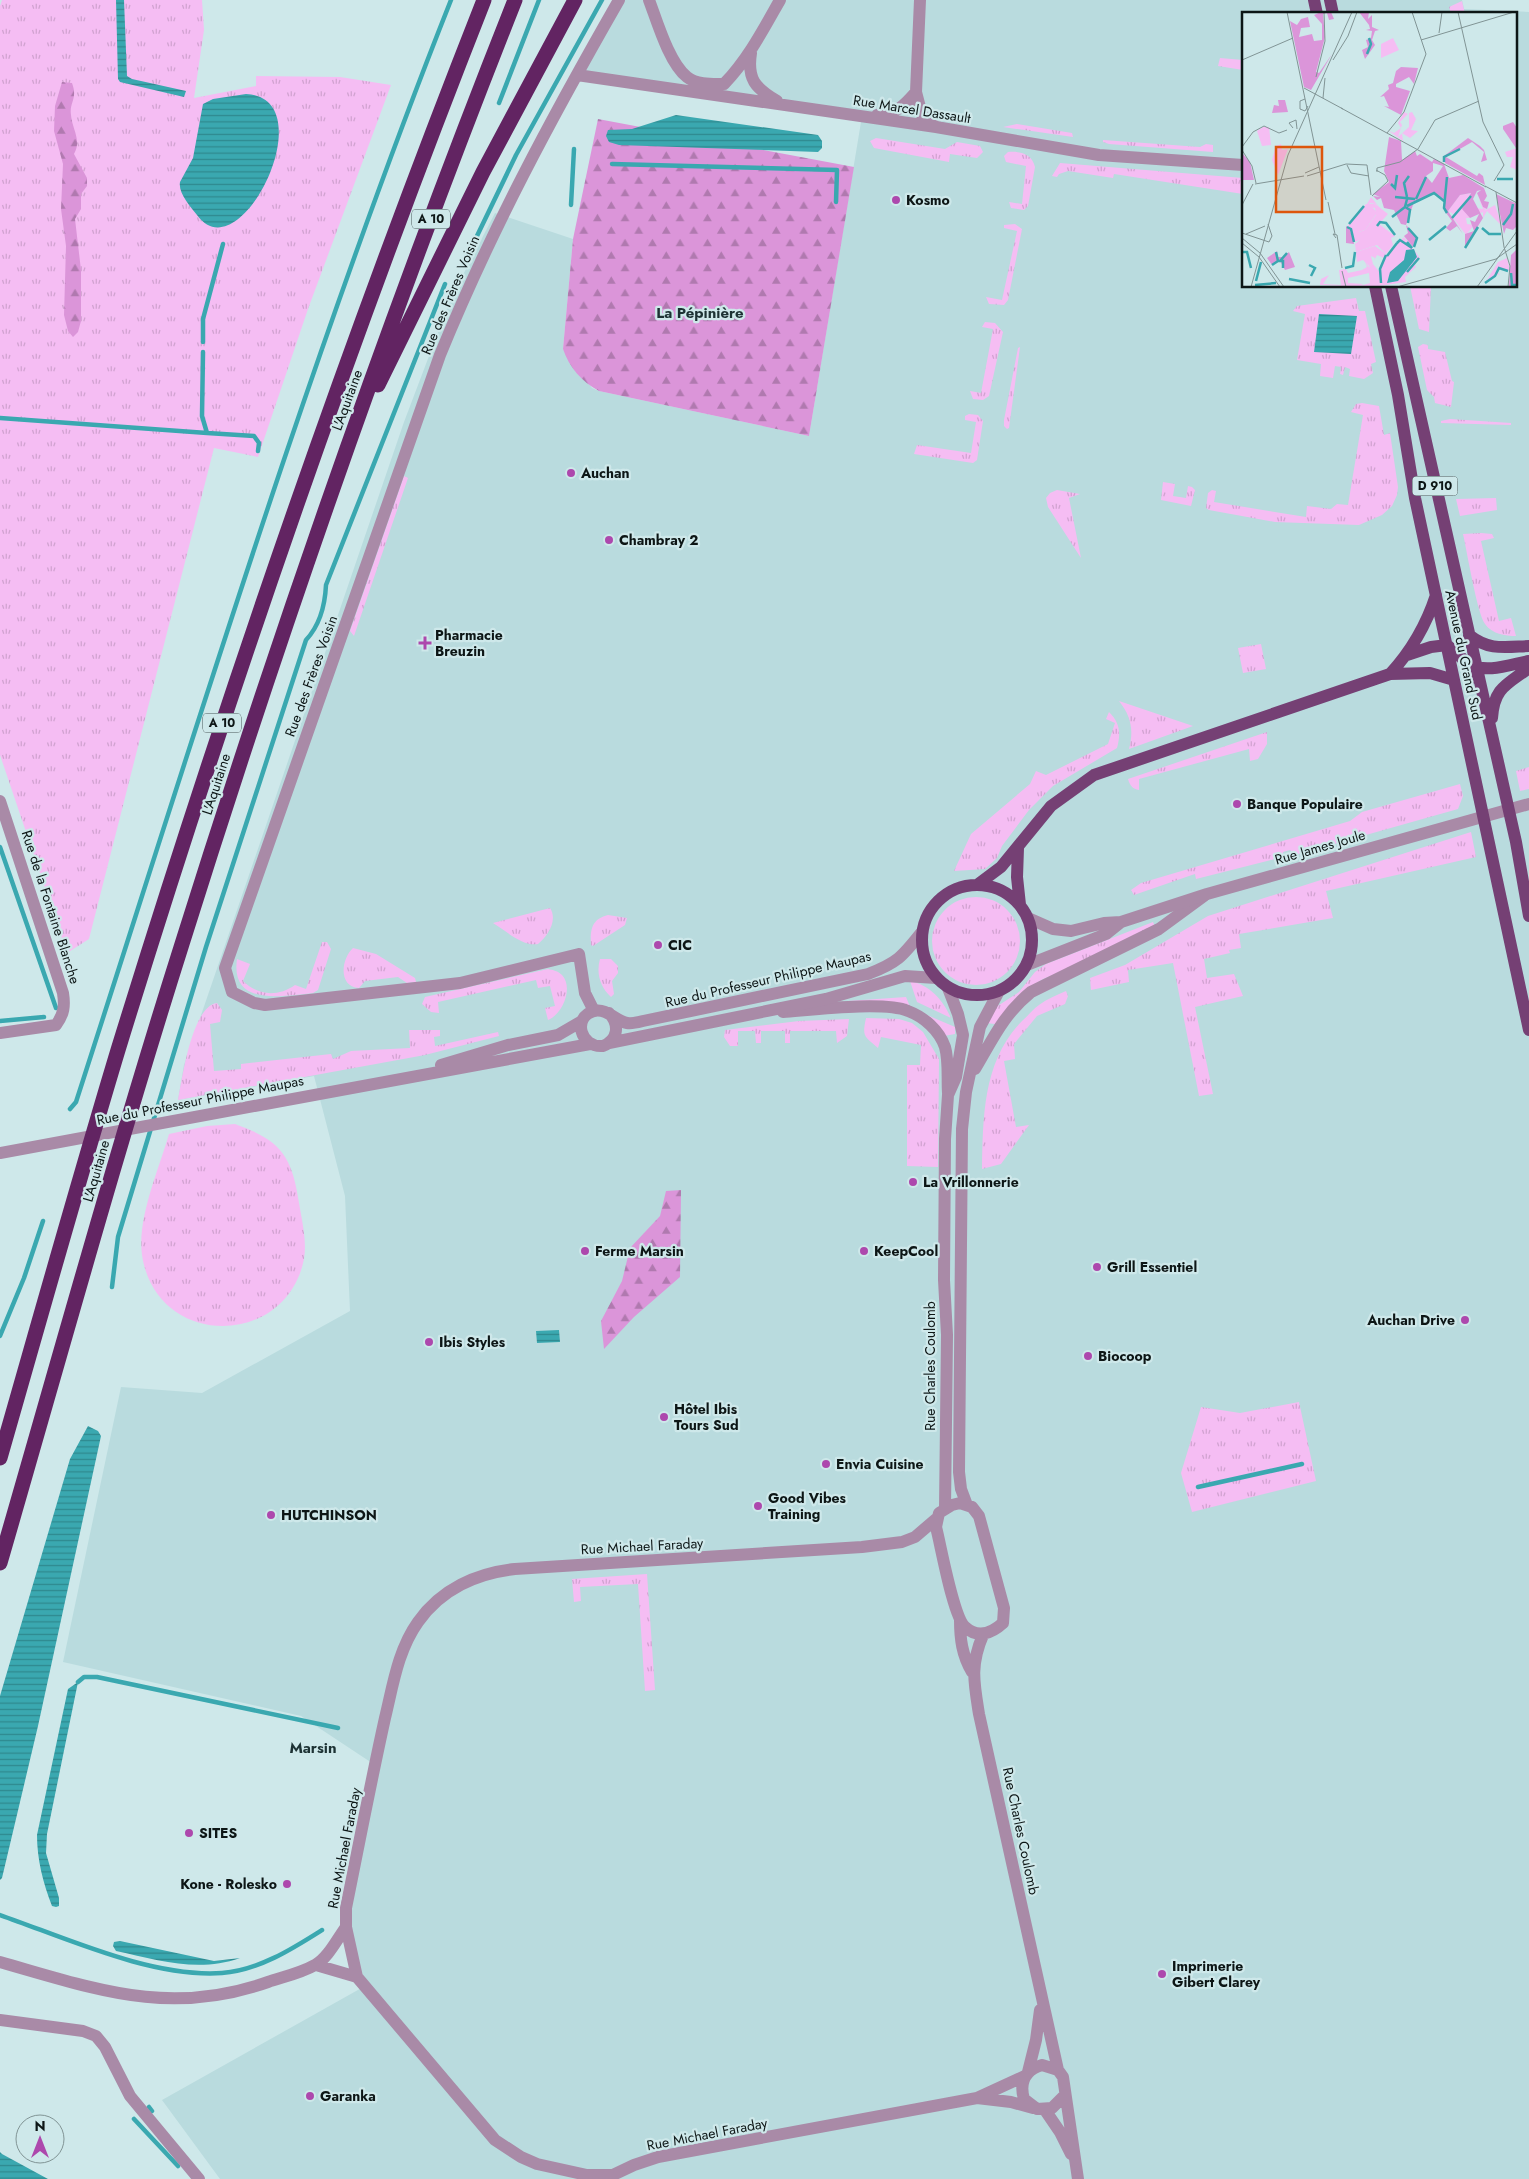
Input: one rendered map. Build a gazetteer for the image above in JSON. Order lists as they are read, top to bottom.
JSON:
{
  "streets": {
    "highway": ["A 10", "L'Aquitaine"],
    "main road": ["D 910", "Avenue du Grand Sud"],
    "street": [
      "Rue Marcel Dassault",
      "Rue des Frères Voisin",
      "Rue James Joule",
      "Rue de la Fontaine Blanche",
      "Rue du Professeur Philippe Maupas",
      "Rue Charles Coulomb",
      "Rue Michael Faraday"
    ]
  },
  "crossings": [
    ["Rue Marcel Dassault", "Rue des Frères Voisin"],
    ["Rue des Frères Voisin", "Rue du Professeur Philippe Maupas"],
    ["Rue James Joule", "Rue du Professeur Philippe Maupas"],
    ["Rue James Joule", "Rue Charles Coulomb"],
    ["Rue du Professeur Philippe Maupas", "Rue Charles Coulomb"],
    ["Rue Charles Coulomb", "Rue Michael Faraday"]
  ],
  "districts": ["La Pépinière", "Marsin"],
  "places": {
    "other": [
      "Kosmo",
      "Auchan",
      "Chambray 2",
      "Banque Populaire",
      "CIC",
      "La Vrillonnerie",
      "Ferme Marsin",
      "KeepCool",
      "Grill Essentiel",
      "Auchan Drive",
      "Ibis Styles",
      "Biocoop",
      "Hôtel Ibis Tours Sud",
      "Envia Cuisine",
      "Good Vibes Training",
      "HUTCHINSON",
      "SITES",
      "Kone - Rolesko",
      "Imprimerie Gibert Clarey",
      "Garanka"
    ],
    "health": ["Pharmacie Breuzin"]
  },
  "north": "top"
}
